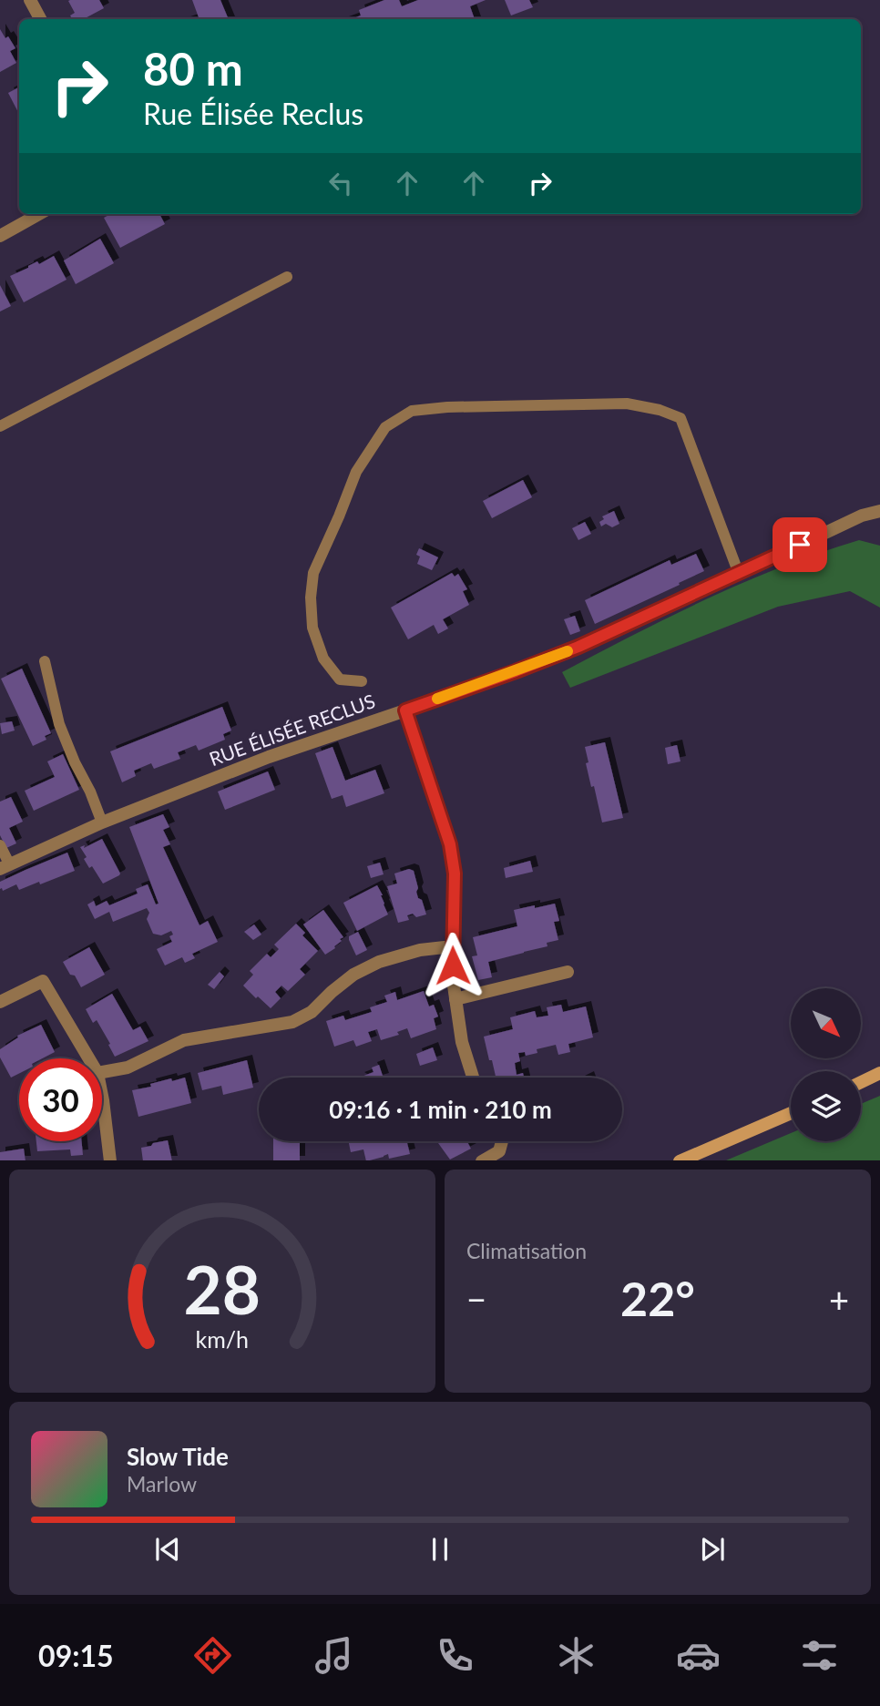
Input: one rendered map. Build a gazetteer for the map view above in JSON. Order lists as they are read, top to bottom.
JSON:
{
  "streets": {
    "street": ["RUE ÉLISÉE RECLUS"]
  },
  "north": "bottom right",
  "page": {
    "turn": ["80 m", "Rue Élisée Reclus"],
    "limit": "30",
    "trip": "09:16 · 1 min · 210 m",
    "tile": "Climatisation",
    "heat": ["−", "22°", "+"],
    "song": ["Slow Tide", "Marlow"],
    "tabs": "09:15",
    "gauge": ["28", "km/h"]
  }
}
